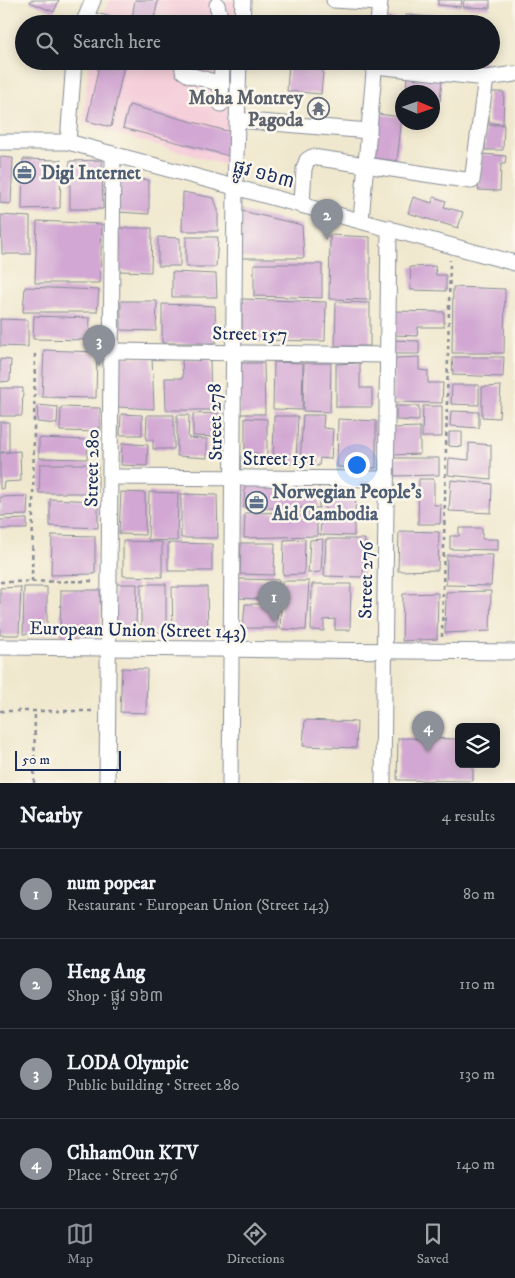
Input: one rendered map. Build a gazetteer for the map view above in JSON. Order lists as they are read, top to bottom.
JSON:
{
  "streets": {
    "street": [
      "ផ្លូវ ១៦៣",
      "Street 157",
      "Street 278",
      "Street 151",
      "Street 280",
      "Street 276",
      "European Union (Street 143)"
    ]
  },
  "crossings": [
    ["ផ្លូវ ១៦៣", "Street 278"],
    ["ផ្លូវ ១៦៣", "Street 280"],
    ["ផ្លូវ ១៦៣", "Street 276"],
    ["Street 157", "Street 278"],
    ["Street 157", "Street 280"],
    ["Street 157", "Street 276"],
    ["Street 278", "Street 151"],
    ["Street 278", "European Union (Street 143)"],
    ["Street 151", "Street 280"],
    ["Street 151", "Street 276"],
    ["Street 280", "European Union (Street 143)"],
    ["Street 276", "European Union (Street 143)"]
  ],
  "places": {
    "temple": ["Moha Montrey Pagoda"],
    "office": ["Digi Internet", "Norwegian People's Aid Cambodia"]
  },
  "scale_bar": "50 m",
  "north": "right",
  "page": {
    "search": "Search here",
    "pins": [
      "2",
      "3",
      "1",
      "4"
    ],
    "scale": "50 m",
    "heading": ["Nearby", "4 results"],
    "list": [
      {
        "mark": "1",
        "name": "num popear",
        "note": "Restaurant · European Union (Street 143)",
        "value": "80 m"
      },
      {
        "mark": "2",
        "name": "Heng Ang",
        "note": "Shop · ផ្លូវ ១៦៣",
        "value": "110 m"
      },
      {
        "mark": "3",
        "name": "LODA Olympic",
        "note": "Public building · Street 280",
        "value": "130 m"
      },
      {
        "mark": "4",
        "name": "ChhamOun KTV",
        "note": "Place · Street 276",
        "value": "140 m"
      }
    ],
    "nav": ["Map", "Directions", "Saved"]
  }
}
